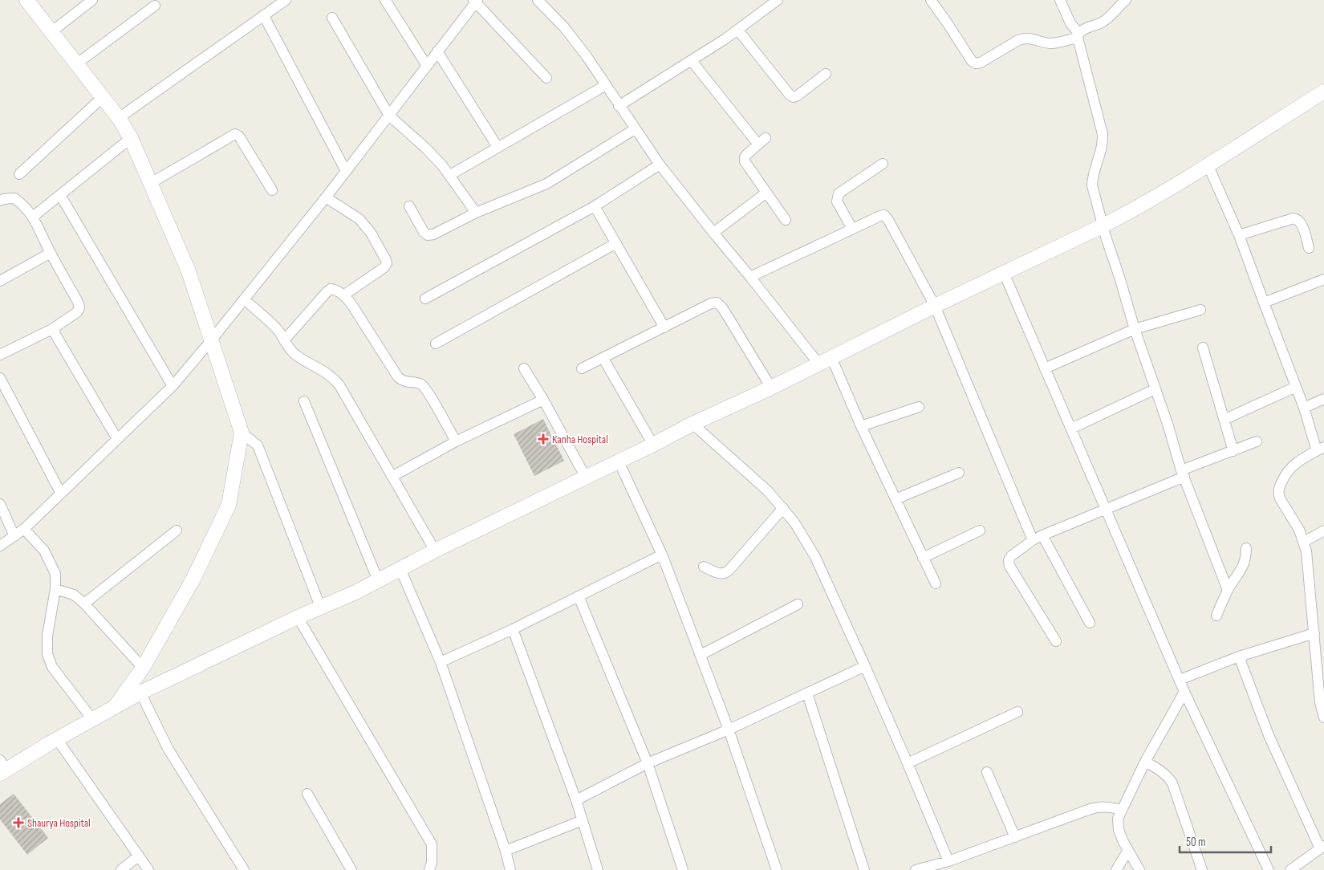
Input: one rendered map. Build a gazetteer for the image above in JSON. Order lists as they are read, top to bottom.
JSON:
{
  "places": {
    "health": ["Kanha Hospital", "Shaurya Hospital"]
  },
  "scale_bar": "50 m"
}
